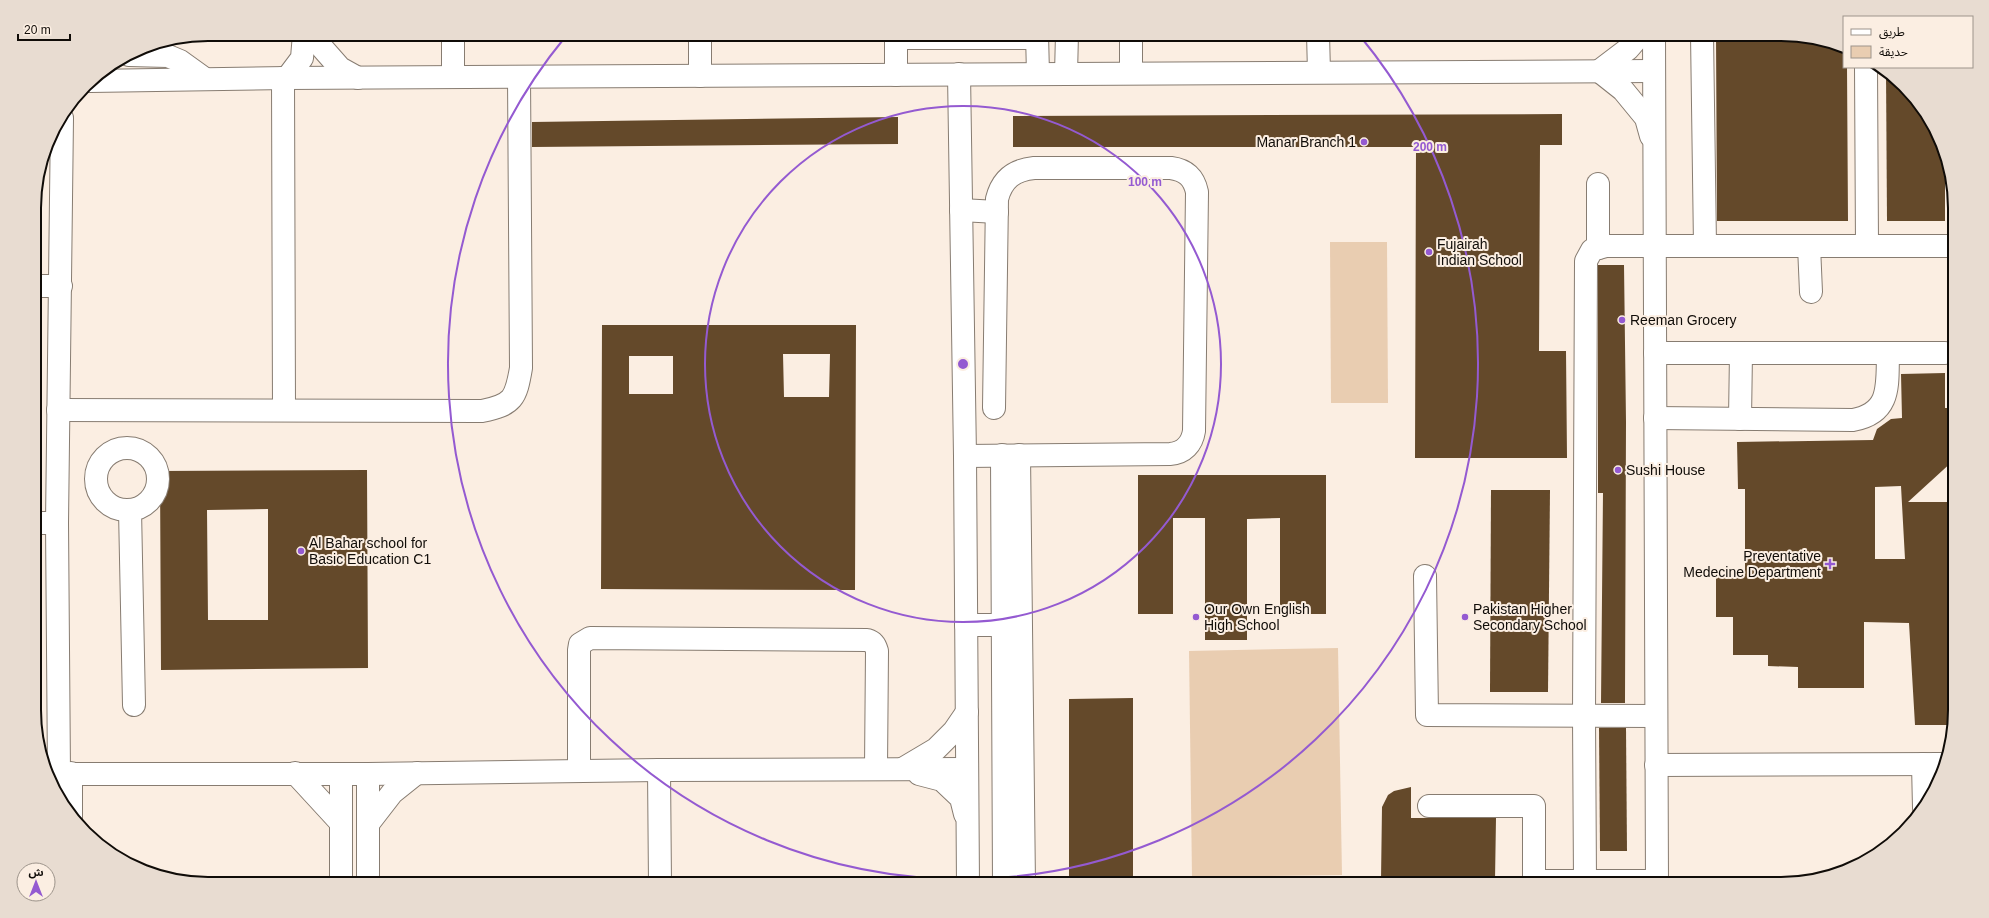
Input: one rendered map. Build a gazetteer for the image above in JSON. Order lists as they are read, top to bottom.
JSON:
{
  "places": {
    "other": [
      "Manar Branch 1",
      "Fujairah Indian School",
      "Reeman Grocery",
      "Sushi House",
      "Al Bahar school for Basic Education C1",
      "Our Own English High School",
      "Pakistan Higher Secondary School"
    ],
    "health": ["Preventative Medecine Department"]
  },
  "legend": ["طريق", "حديقة"],
  "scale_bar": "20 m",
  "north": "top",
  "rings": ["200 m", "100 m"]
}
